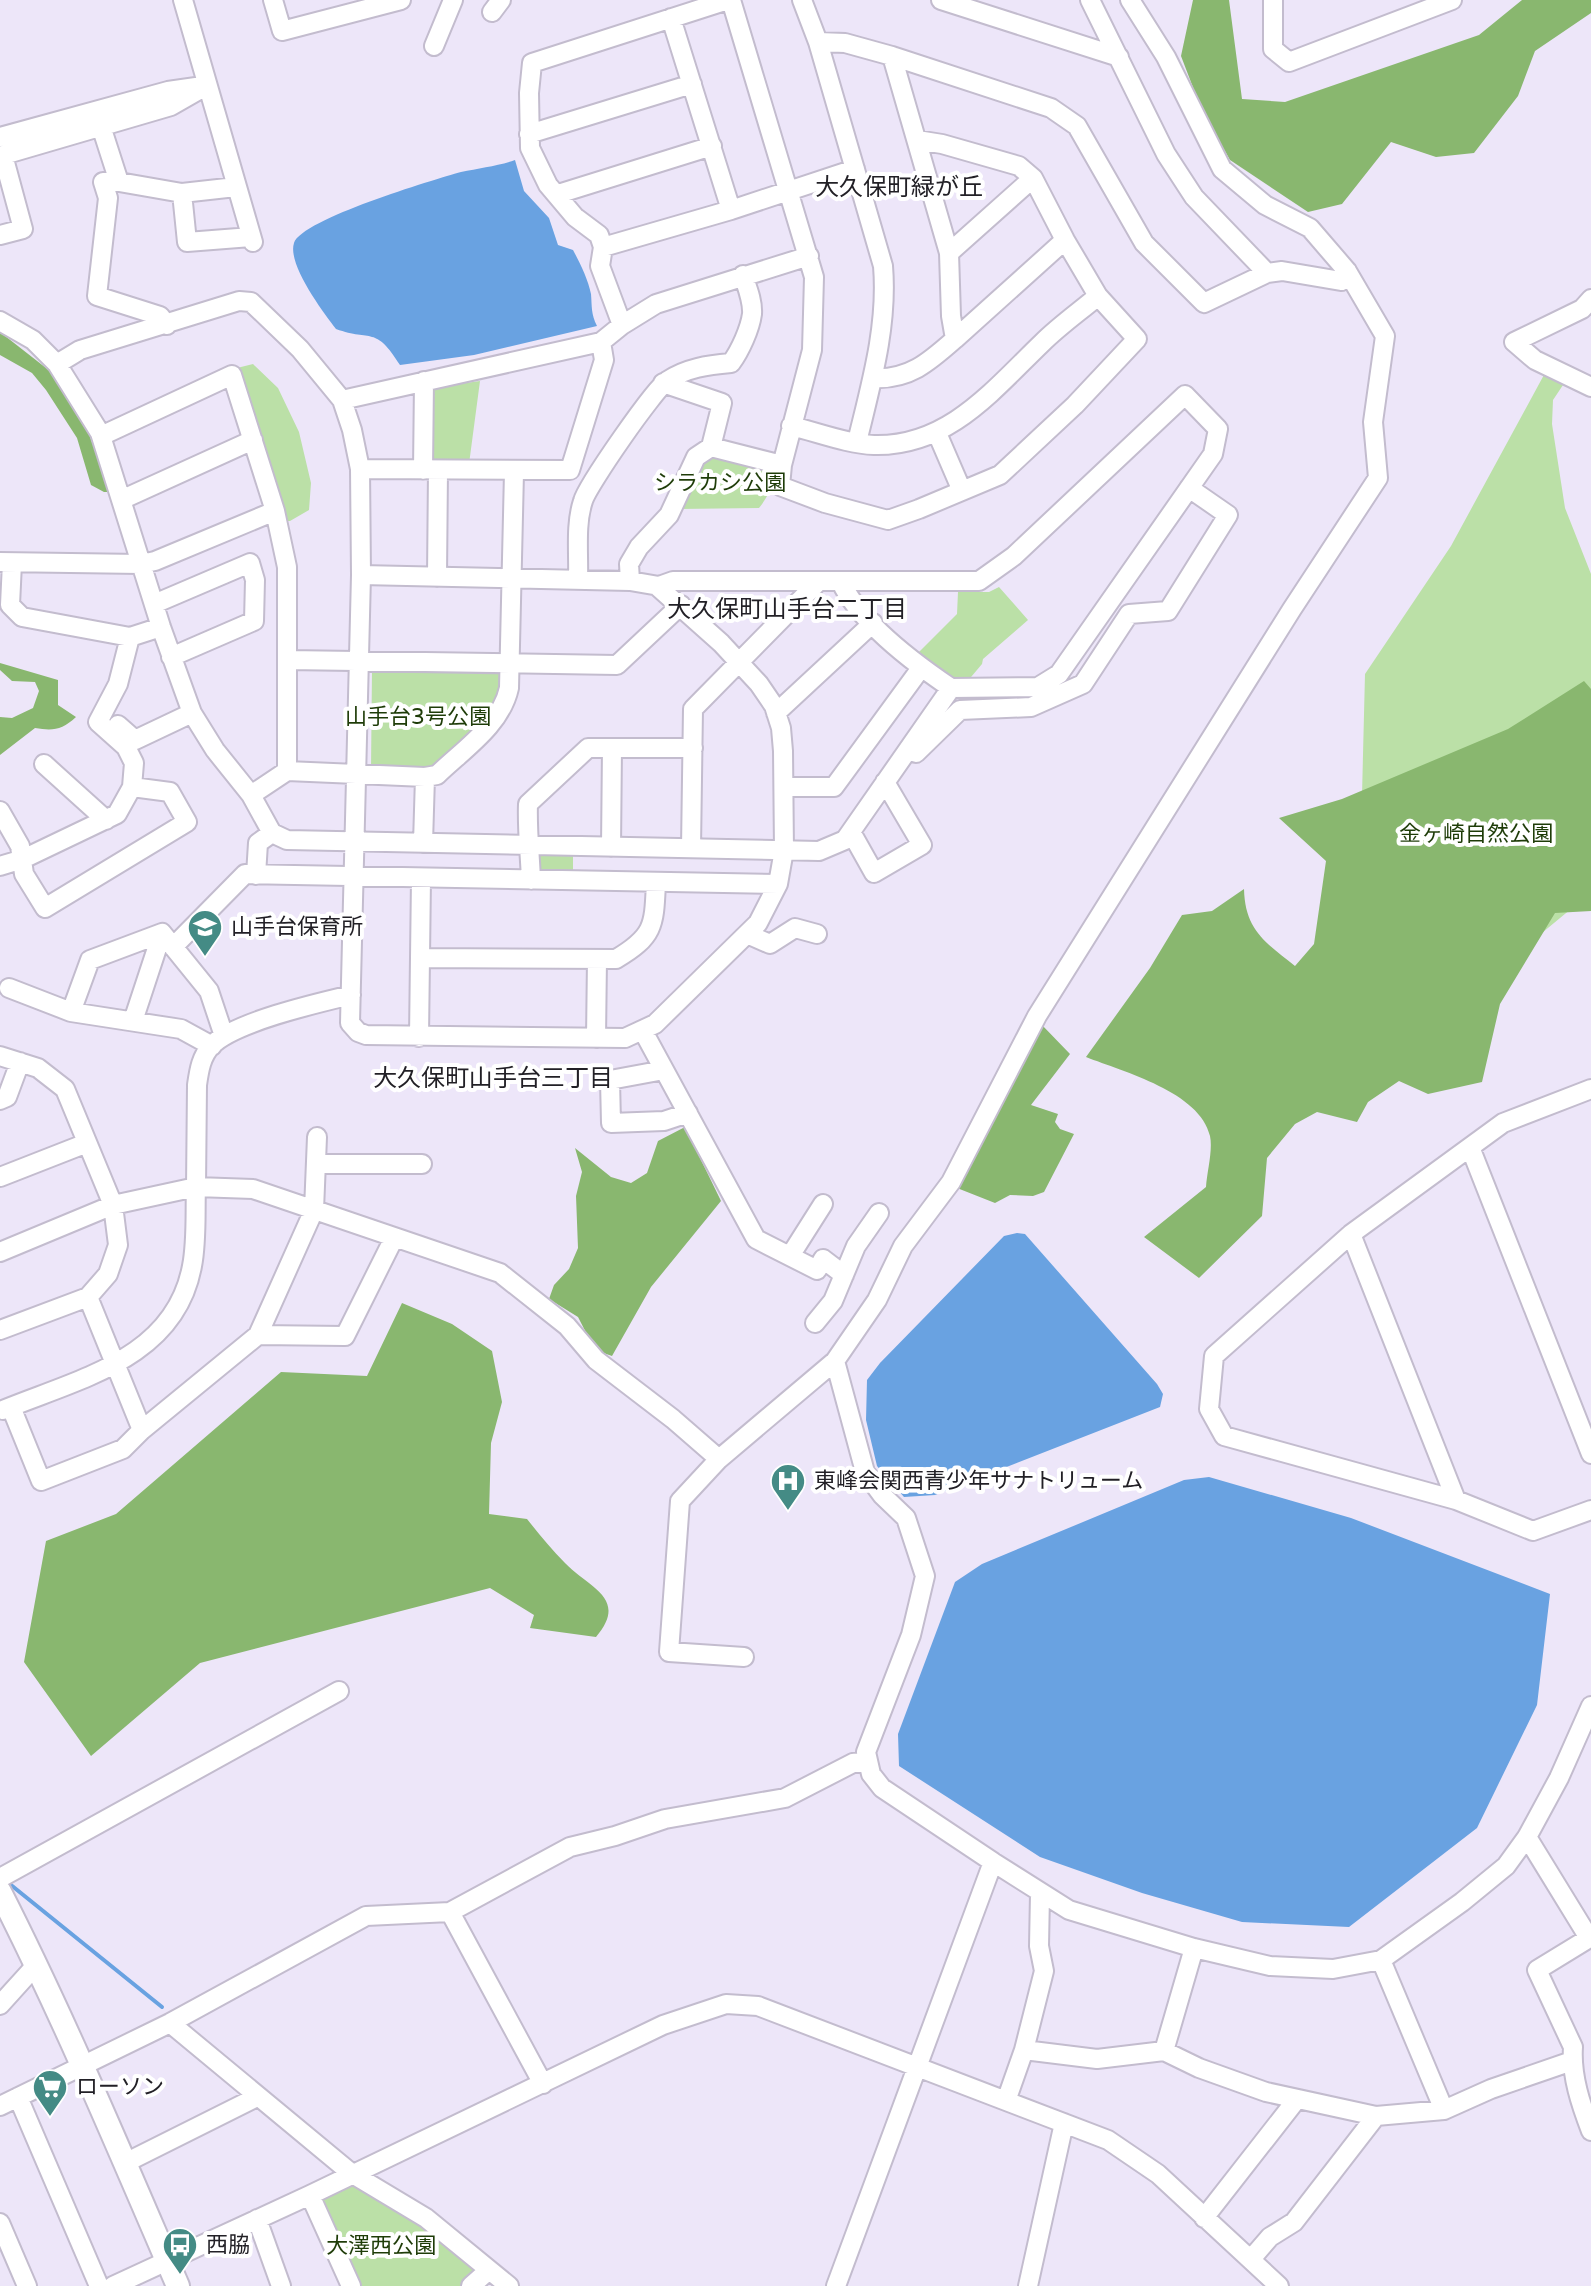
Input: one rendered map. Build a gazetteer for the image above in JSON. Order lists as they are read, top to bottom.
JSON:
{
  "districts": ["大久保町緑が丘", "大久保町山手台二丁目", "大久保町山手台三丁目"],
  "parks": [
    "シラカシ公園",
    "山手台3号公園",
    "金ヶ崎自然公園",
    "大澤西公園"
  ],
  "places": {
    "school or university": ["山手台保育所"],
    "hospital": ["東峰会関西青少年サナトリューム"],
    "supermarket": ["ローソン"],
    "bus stop": ["西脇"]
  }
}
